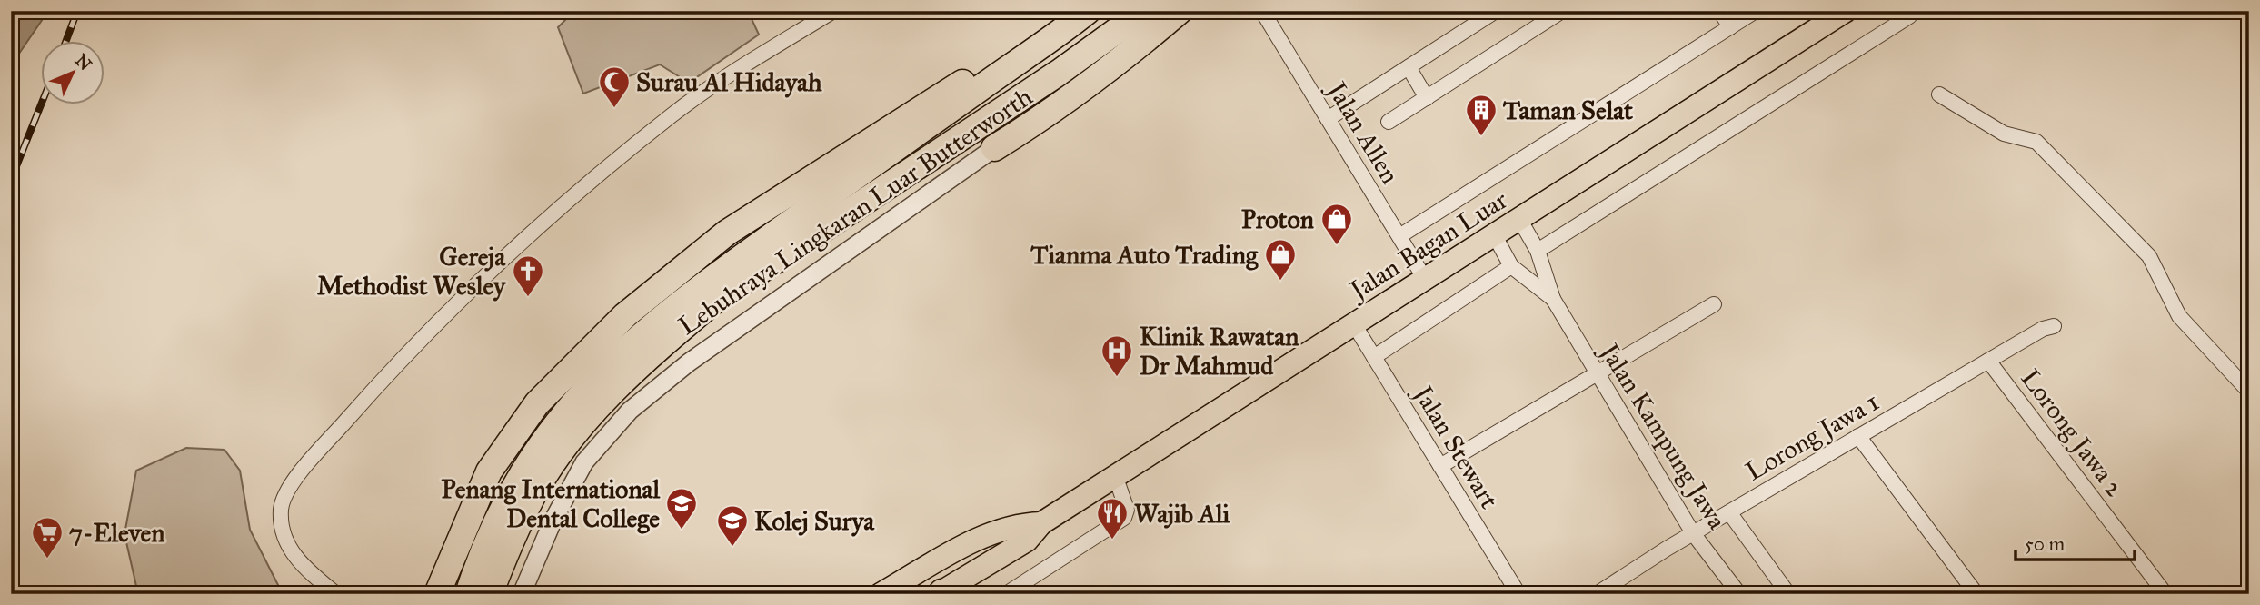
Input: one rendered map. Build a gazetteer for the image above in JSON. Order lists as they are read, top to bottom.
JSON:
{
  "streets": {
    "highway": ["Lebuhraya Lingkaran Luar Butterworth"],
    "main road": ["Jalan Bagan Luar"],
    "street": [
      "Jalan Allen",
      "Lorong Jawa 2",
      "Jalan Kampung Jawa",
      "Lorong Jawa 1",
      "Jalan Stewart"
    ]
  },
  "crossings": [
    ["Jalan Allen", "Jalan Bagan Luar"],
    ["Jalan Bagan Luar", "Jalan Kampung Jawa"],
    ["Jalan Bagan Luar", "Jalan Stewart"],
    ["Lorong Jawa 2", "Lorong Jawa 1"],
    ["Jalan Kampung Jawa", "Lorong Jawa 1"]
  ],
  "places": {
    "mosque": ["Surau Al Hidayah"],
    "building": ["Taman Selat"],
    "shop": ["Proton", "Tianma Auto Trading"],
    "church": ["Gereja Methodist Wesley"],
    "hospital": ["Klinik Rawatan Dr Mahmud"],
    "school or university": ["Penang International Dental College", "Kolej Surya"],
    "restaurant": ["Wajib Ali"],
    "supermarket": ["7-Eleven"]
  },
  "scale_bar": "50 m",
  "north": "top right"
}
